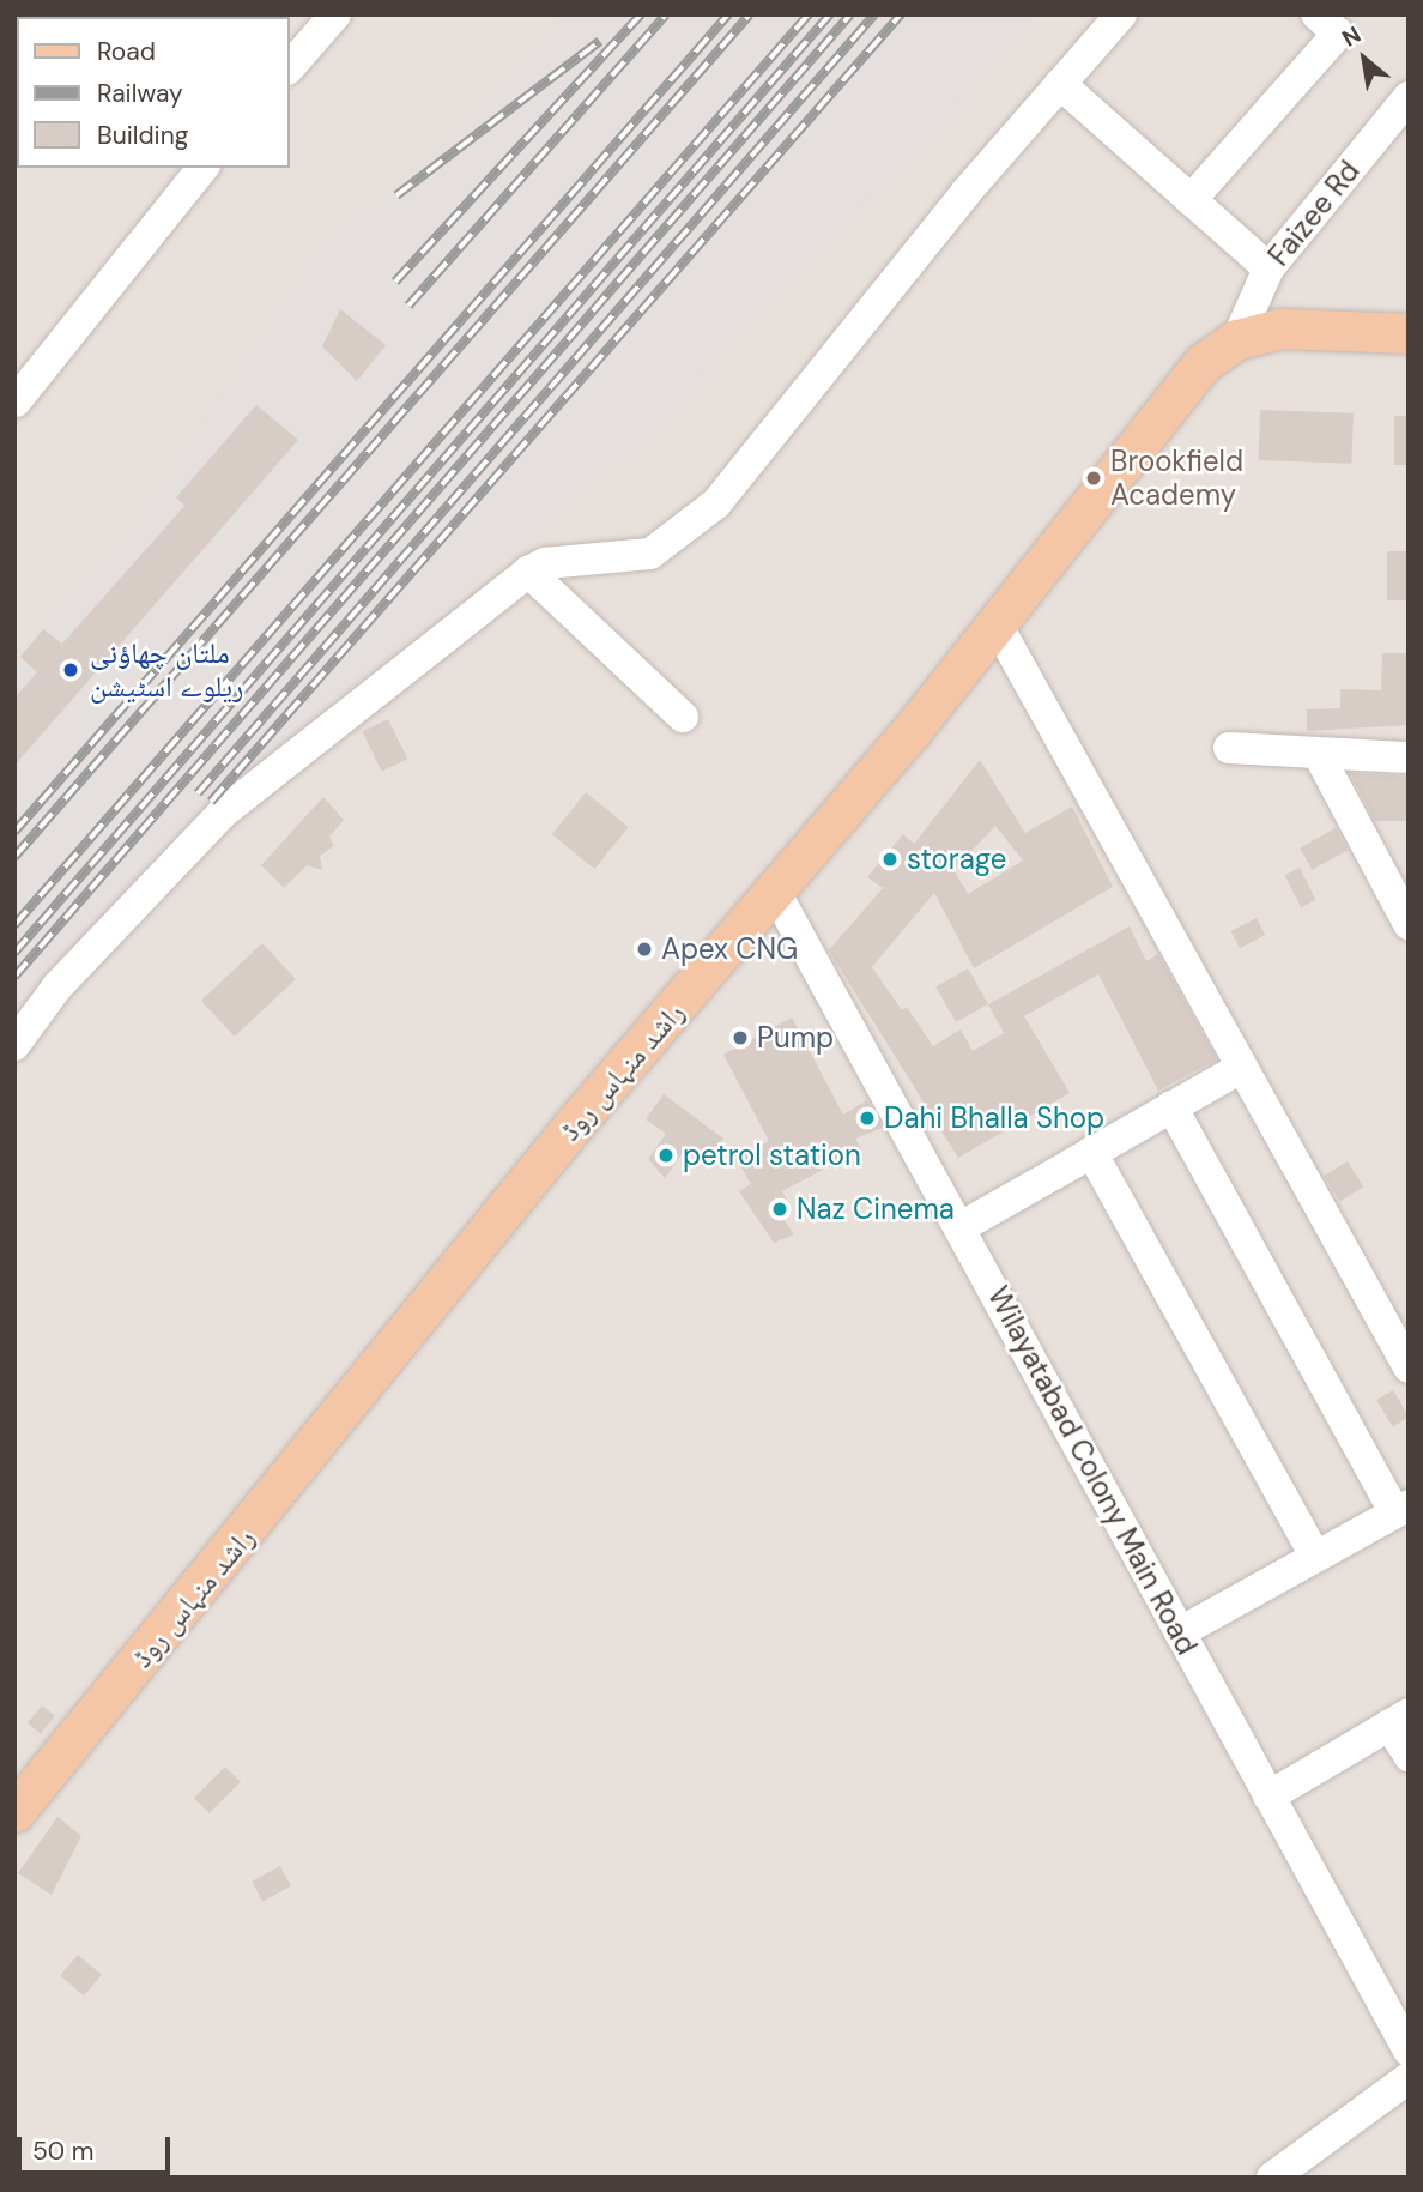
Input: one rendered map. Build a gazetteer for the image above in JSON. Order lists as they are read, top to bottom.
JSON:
{
  "streets": {
    "main road": ["راشد منہاس روڈ"],
    "street": ["Faizee Rd", "Wilayatabad Colony Main Road"]
  },
  "crossings": [
    ["Faizee Rd", "راشد منہاس روڈ"],
    ["راشد منہاس روڈ", "Wilayatabad Colony Main Road"]
  ],
  "places": [
    "Brookfield Academy",
    "ملتان چھاؤنی ریلوے اسٹیشن",
    "storage",
    "Apex CNG",
    "Pump",
    "Dahi Bhalla Shop",
    "petrol station",
    "Naz Cinema"
  ],
  "legend": ["Road", "Railway", "Building"],
  "scale_bar": "50 m",
  "north": "top left"
}
